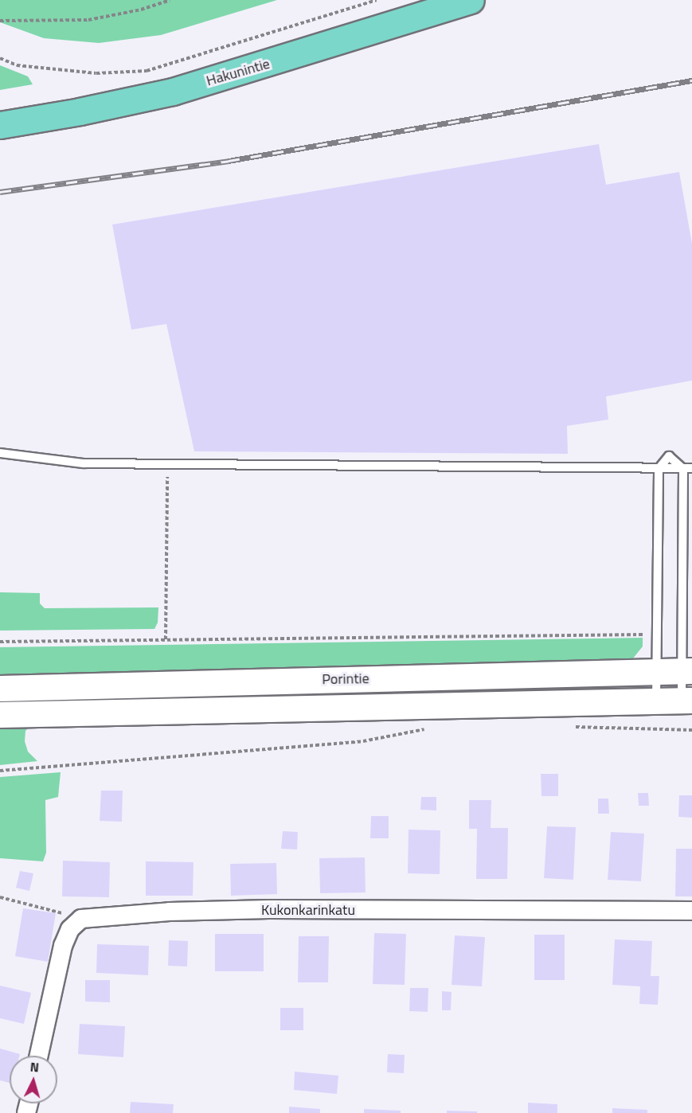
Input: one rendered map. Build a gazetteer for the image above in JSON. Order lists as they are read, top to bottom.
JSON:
{
  "streets": {
    "highway": ["Hakunintie"],
    "main road": ["Porintie"],
    "street": ["Kukonkarinkatu"]
  },
  "north": "top"
}
